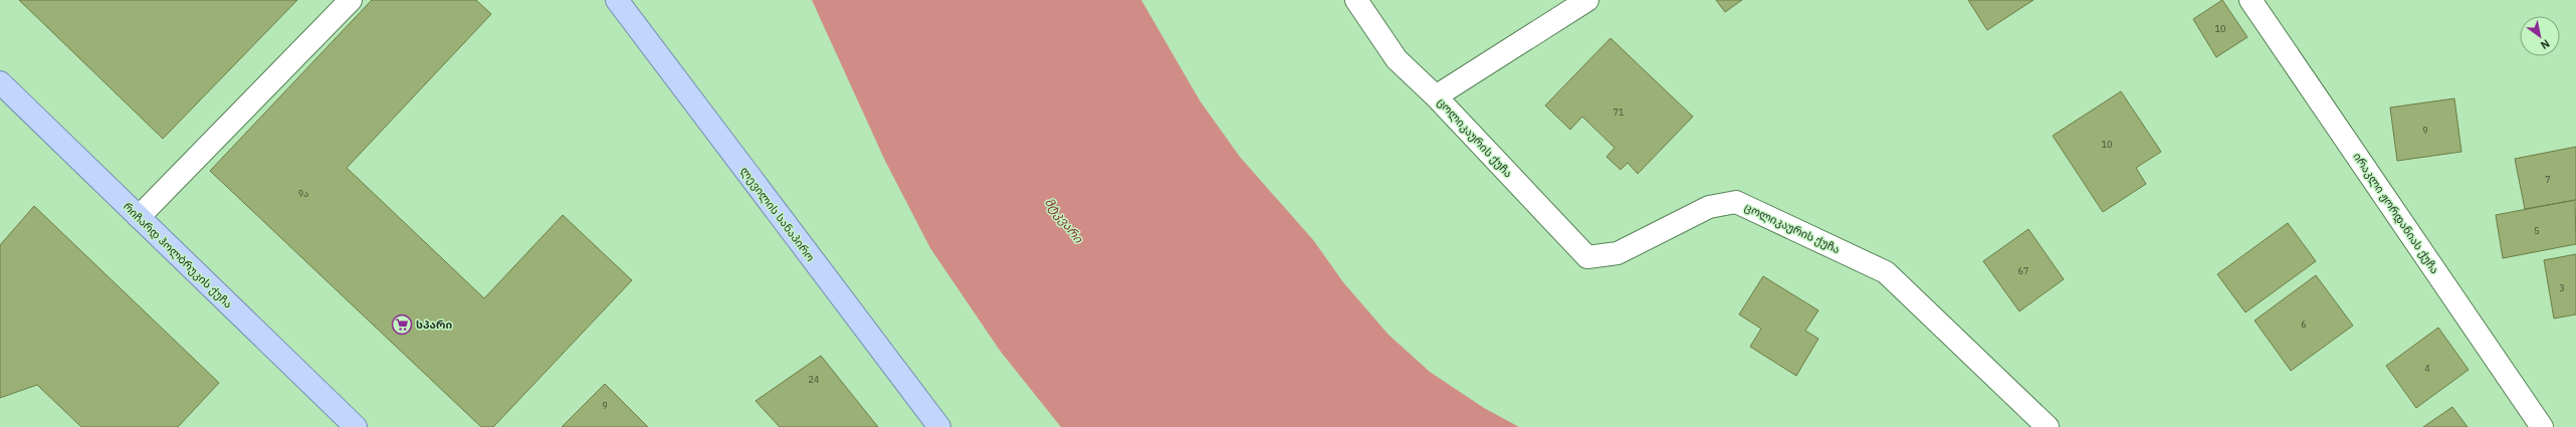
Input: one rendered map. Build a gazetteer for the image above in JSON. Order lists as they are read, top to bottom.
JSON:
{
  "streets": {
    "main road": ["ლევილის სანაპირო", "რიჩარდ ჰოლბრუკის ქუჩა"],
    "street": ["ცოლიკაურის ქუჩა", "ირაკლი ჟორდანიას ქუჩა"]
  },
  "water": ["მტკვარი"],
  "places": {
    "supermarket": ["სპარი"]
  },
  "house_numbers": [
    "10",
    "71",
    "9",
    "10",
    "7",
    "9ა",
    "5",
    "67",
    "3",
    "6",
    "4",
    "24",
    "9"
  ],
  "north": "bottom right"
}
